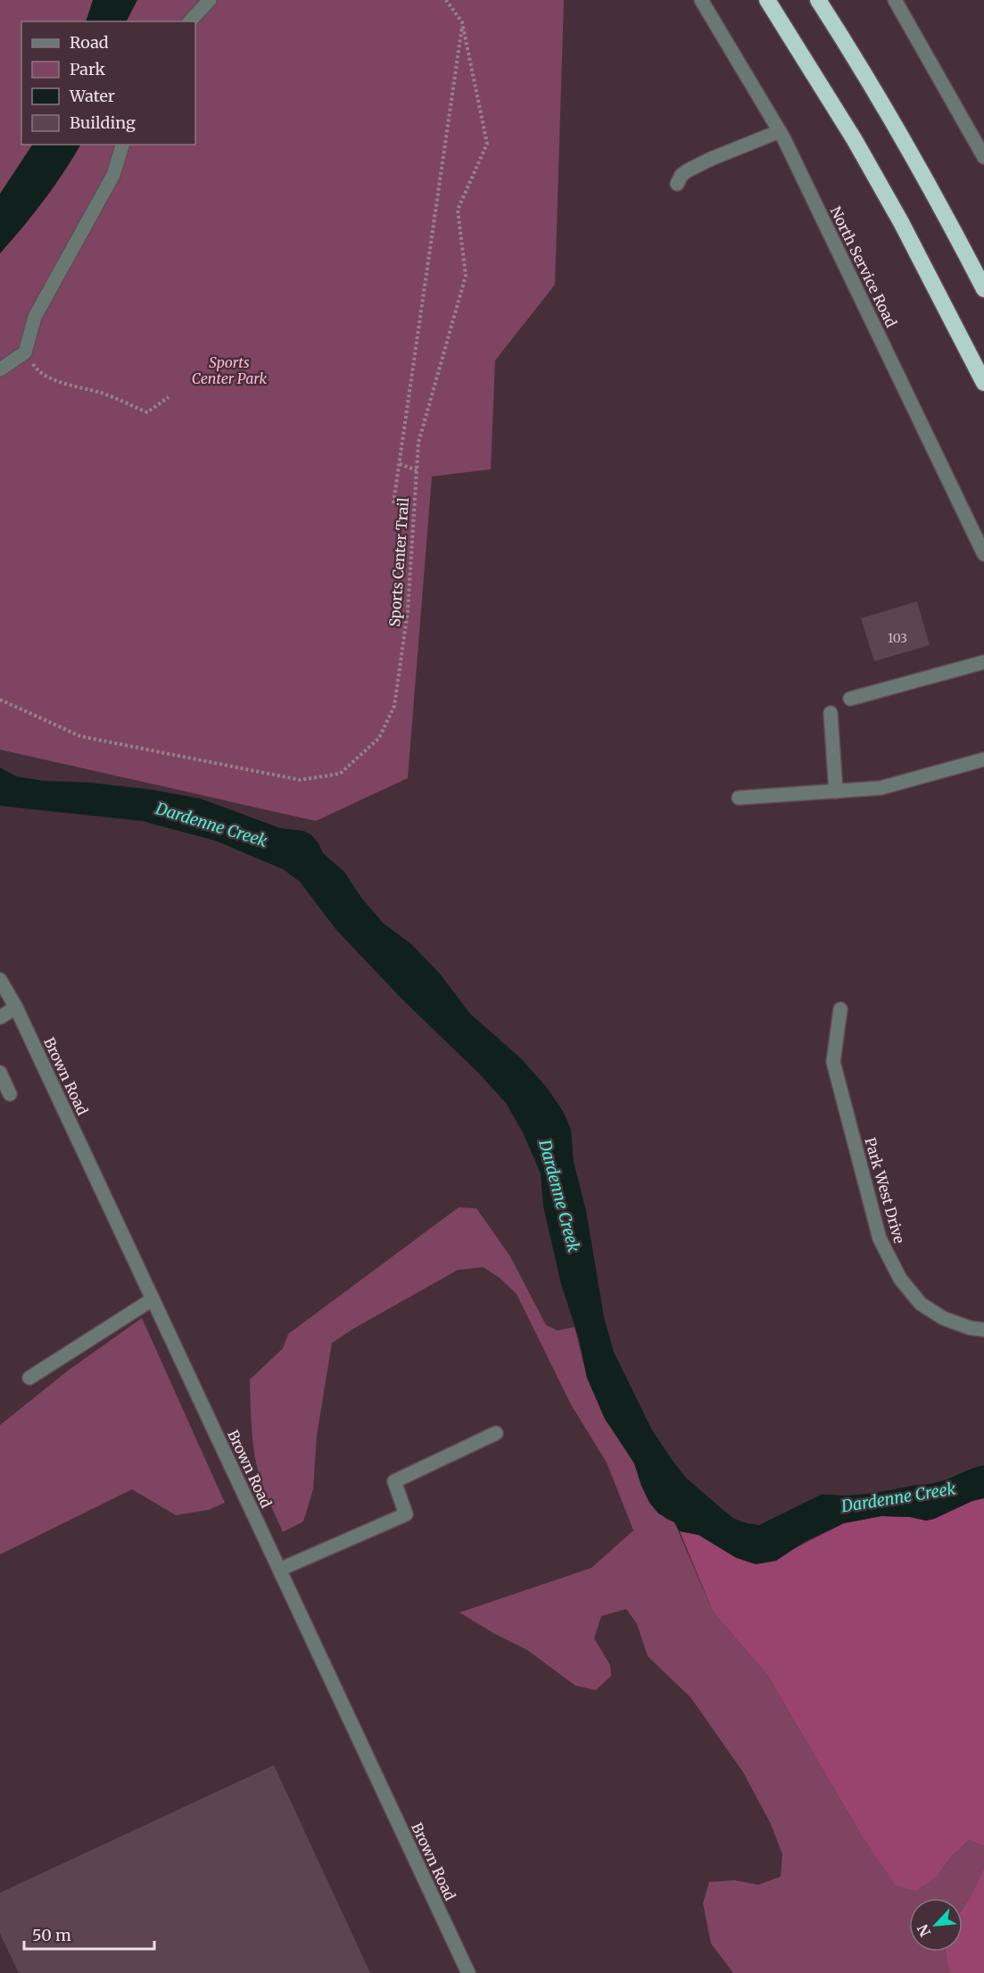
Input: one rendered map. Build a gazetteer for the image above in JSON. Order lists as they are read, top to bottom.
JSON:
{
  "streets": {
    "street": ["North Service Road", "Brown Road", "Park West Drive"],
    "path": ["Sports Center Trail"]
  },
  "water": ["Dardenne Creek"],
  "parks": ["Sports Center Park"],
  "house_numbers": ["103"],
  "legend": [
    "Road",
    "Park",
    "Water",
    "Building"
  ],
  "scale_bar": "50 m",
  "north": "bottom left"
}
